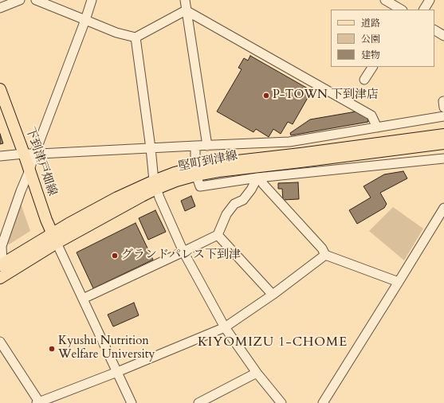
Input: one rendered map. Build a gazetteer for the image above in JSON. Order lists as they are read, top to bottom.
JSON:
{
  "streets": {
    "main road": ["下到津戸畑線", "堅町到津線"]
  },
  "crossings": [
    ["下到津戸畑線", "堅町到津線"]
  ],
  "districts": ["KIYOMIZU 1-CHOME"],
  "places": ["P-TOWN 下到津店", "グランドパレス下到津", "Kyushu Nutrition Welfare University"],
  "legend": ["道路", "公園", "建物"]
}
